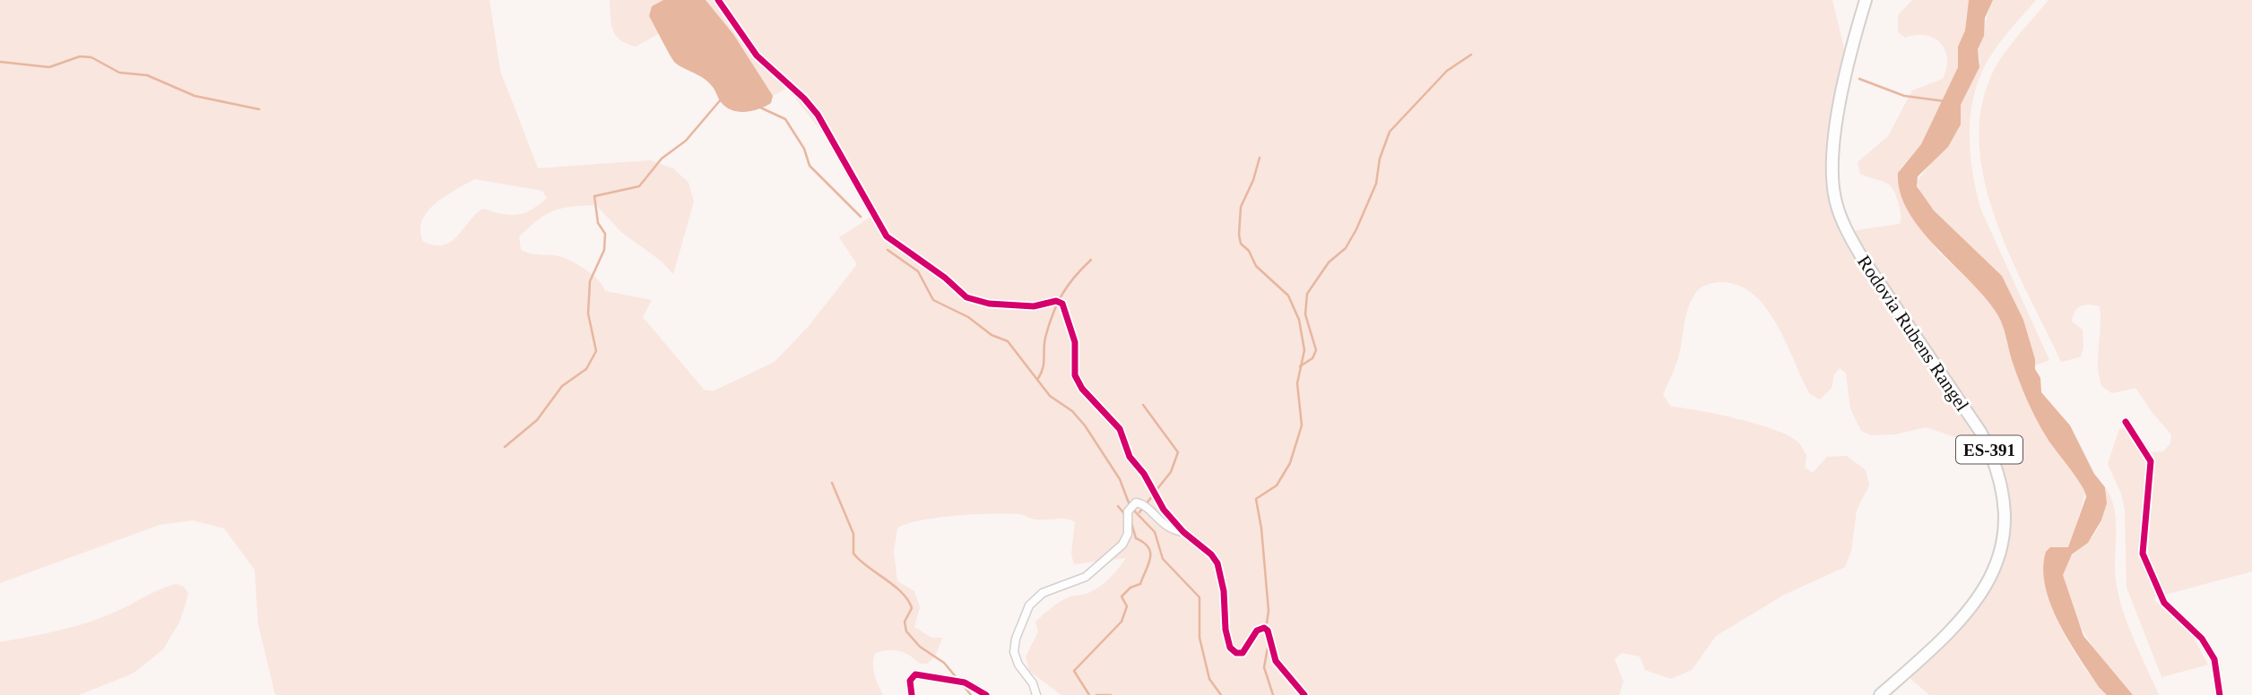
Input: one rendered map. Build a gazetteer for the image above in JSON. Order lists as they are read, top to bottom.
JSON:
{
  "streets": {
    "main road": ["Rodovia Rubens Rangel", "ES-391"]
  }
}
